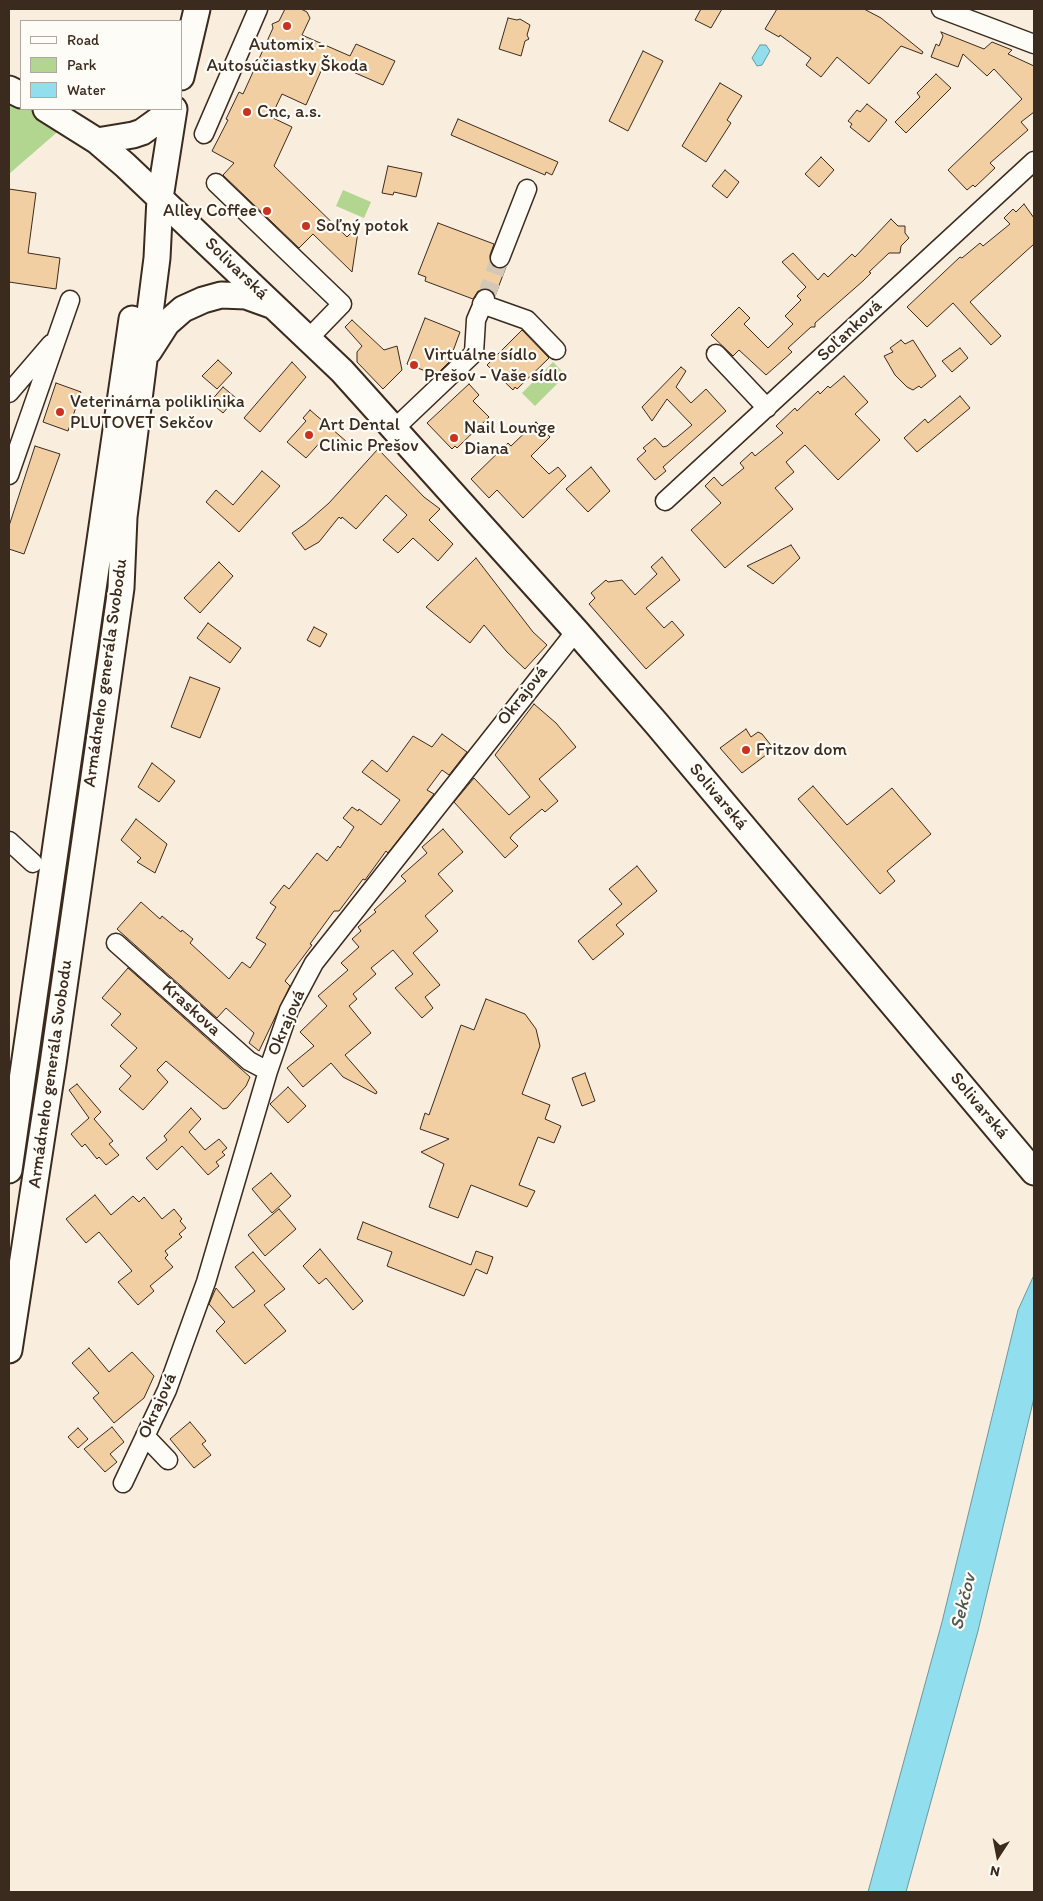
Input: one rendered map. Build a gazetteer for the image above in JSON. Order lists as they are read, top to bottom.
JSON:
{
  "streets": {
    "street": [
      "Solivarská",
      "Soľanková",
      "Armádneho generála Svobodu",
      "Okrajová",
      "Kraskova"
    ]
  },
  "crossings": [
    ["Solivarská", "Armádneho generála Svobodu"],
    ["Solivarská", "Okrajová"],
    ["Okrajová", "Kraskova"]
  ],
  "water": ["Sekčov"],
  "places": [
    "Automix - Autosúčiastky Škoda",
    "Cnc, a.s.",
    "Alley Coffee",
    "Soľný potok",
    "Virtuálne sídlo Prešov - Vaše sídlo",
    "Veterinárna poliklinika PLUTOVET Sekčov",
    "Art Dental Clinic Prešov",
    "Nail Lounge Diana",
    "Fritzov dom"
  ],
  "legend": ["Road", "Park", "Water"],
  "north": "bottom"
}
